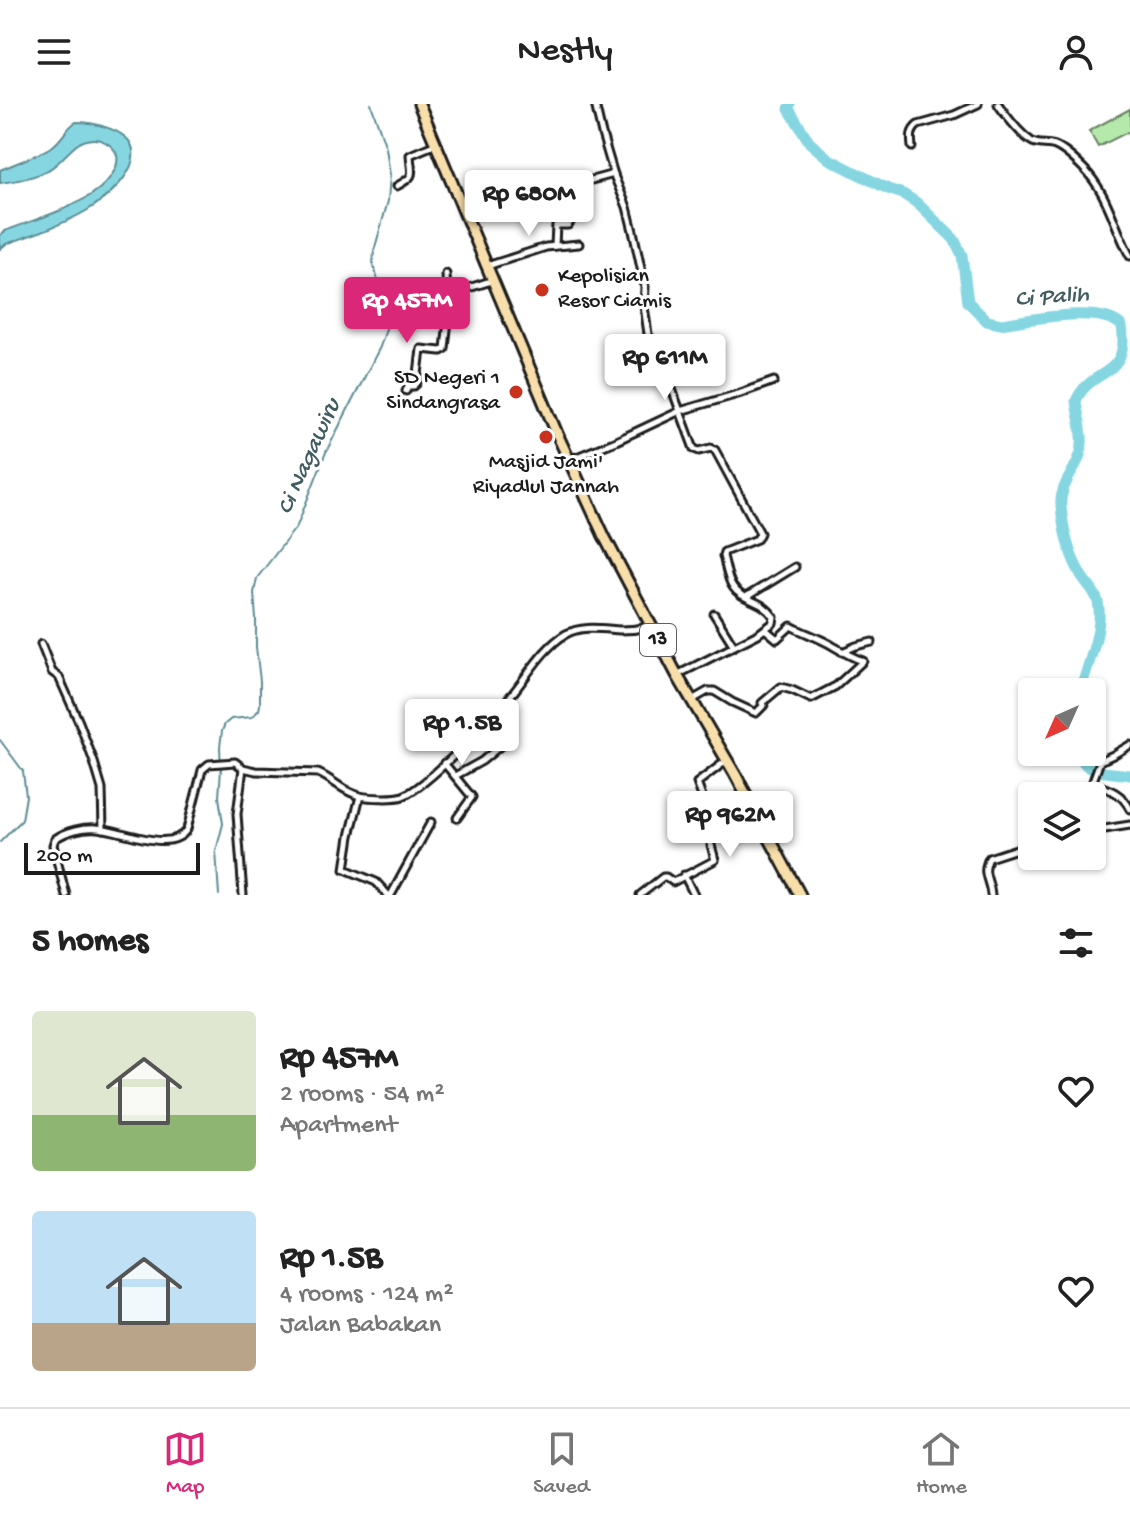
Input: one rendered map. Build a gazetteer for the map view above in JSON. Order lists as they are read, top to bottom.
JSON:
{
  "streets": {
    "highway": ["13"]
  },
  "water": ["Ci Palih", "Ci Nagawiru"],
  "places": ["Kepolisian Resor Ciamis", "SD Negeri 1 Sindangrasa", "Masjid Jami' Riyadlul Jannah"],
  "scale_bar": "200 m",
  "north": "bottom left",
  "page": {
    "header": "Nestly",
    "price": [
      "Rp 680M",
      "Rp 457M",
      "Rp 611M",
      "Rp 1.5B",
      "Rp 962M"
    ],
    "scale": "200 m",
    "heading": "5 homes",
    "list": [
      {
        "name": "Rp 457M",
        "note": "2 rooms · 54 m² · Apartment"
      },
      {
        "name": "Rp 1.5B",
        "note": "4 rooms · 124 m² · Jalan Babakan"
      }
    ],
    "tabs": ["Map", "Saved", "Home"]
  }
}
